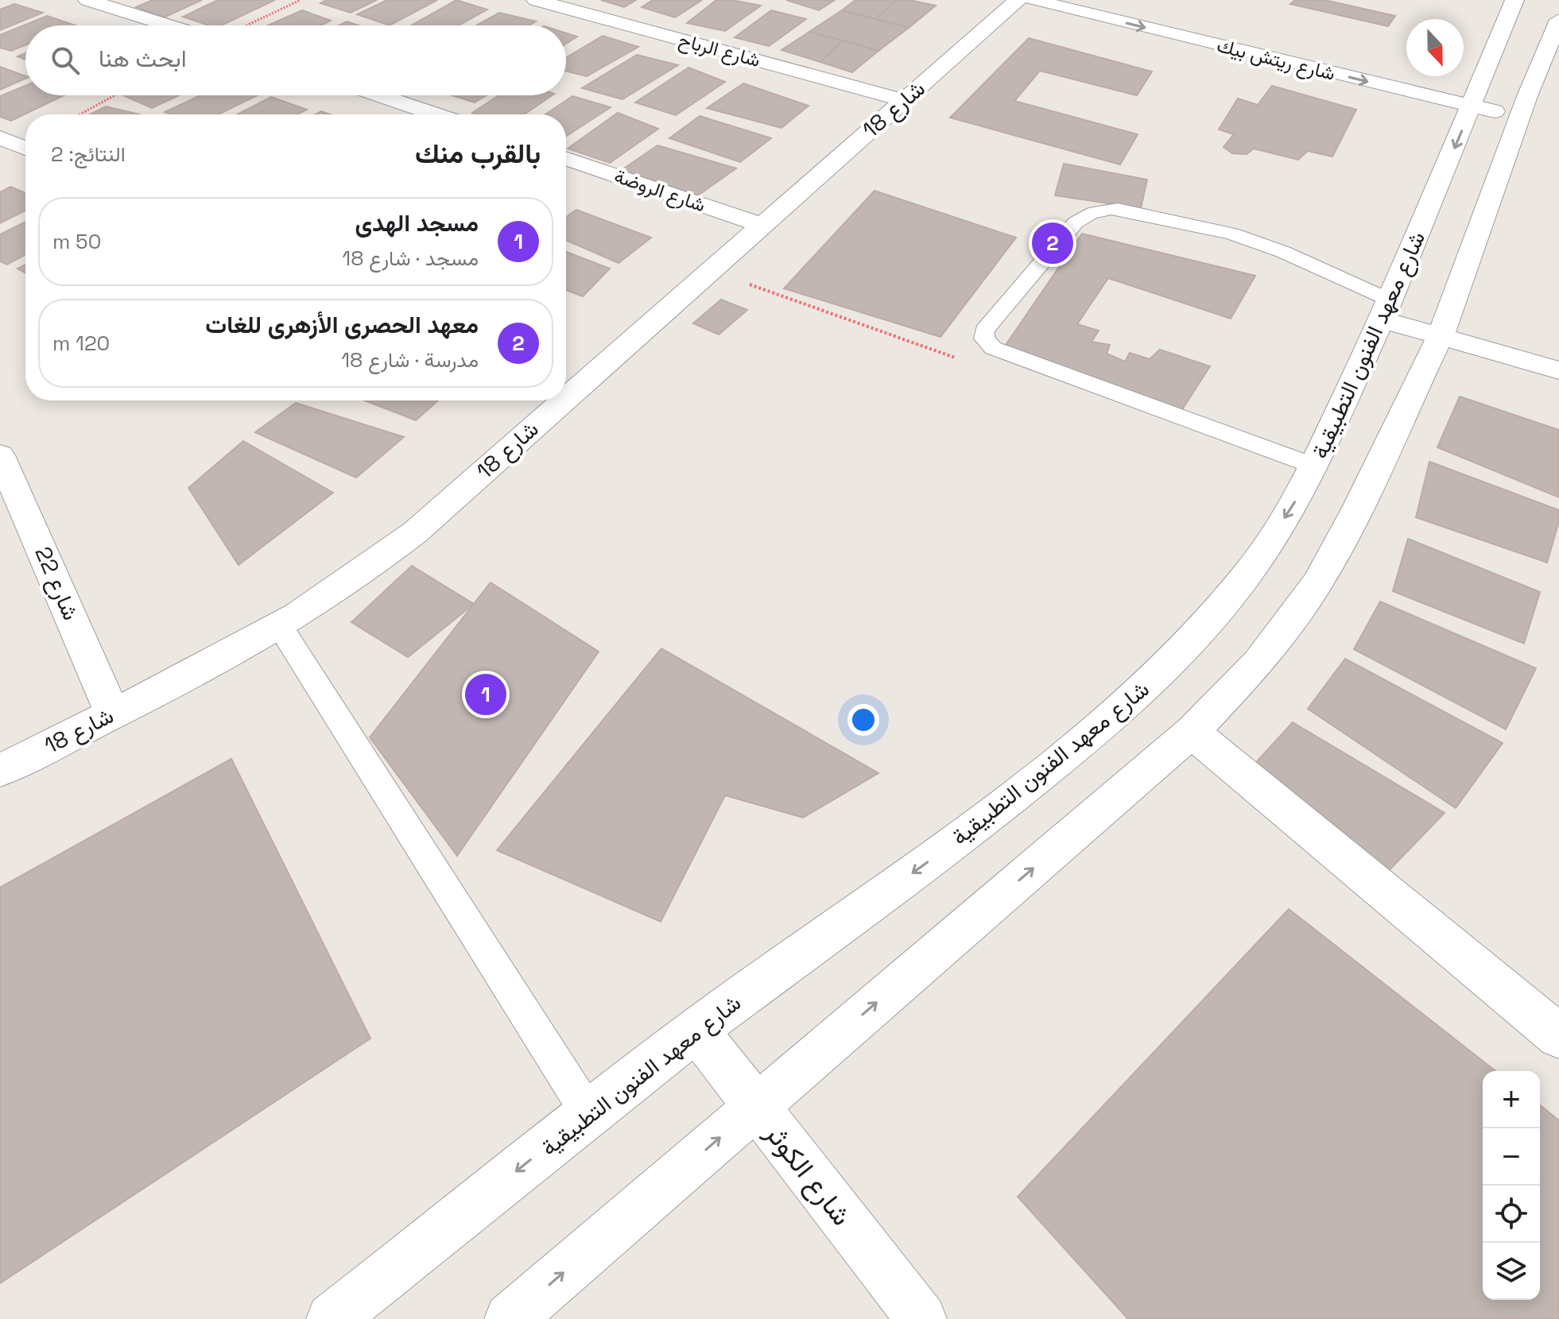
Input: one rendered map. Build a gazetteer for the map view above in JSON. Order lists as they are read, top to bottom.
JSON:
{
  "streets": {
    "street": [
      "شارع الرباح",
      "شارع ريتش بيك",
      "شارع 18",
      "شارع الروضة",
      "شارع معهد الفنون التطبيقية",
      "شارع 22",
      "شارع الكوثر"
    ]
  },
  "crossings": [
    ["شارع الرباح", "شارع 18"],
    ["شارع ريتش بيك", "شارع معهد الفنون التطبيقية"],
    ["شارع 18", "شارع الروضة"],
    ["شارع 18", "شارع 22"],
    ["شارع معهد الفنون التطبيقية", "شارع الكوثر"]
  ],
  "north": "bottom",
  "page": {
    "search": "ابحث هنا",
    "heading": ["بالقرب منك", "النتائج: 2"],
    "list": [
      {
        "mark": "1",
        "name": "مسجد الهدى",
        "note": "مسجد · شارع 18",
        "value": "50 m"
      },
      {
        "mark": "2",
        "name": "معهد الحصرى الأزهرى للغات",
        "note": "مدرسة · شارع 18",
        "value": "120 m"
      }
    ],
    "pins": ["2", "1"],
    "map_buttons": ["+", "−"]
  }
}
